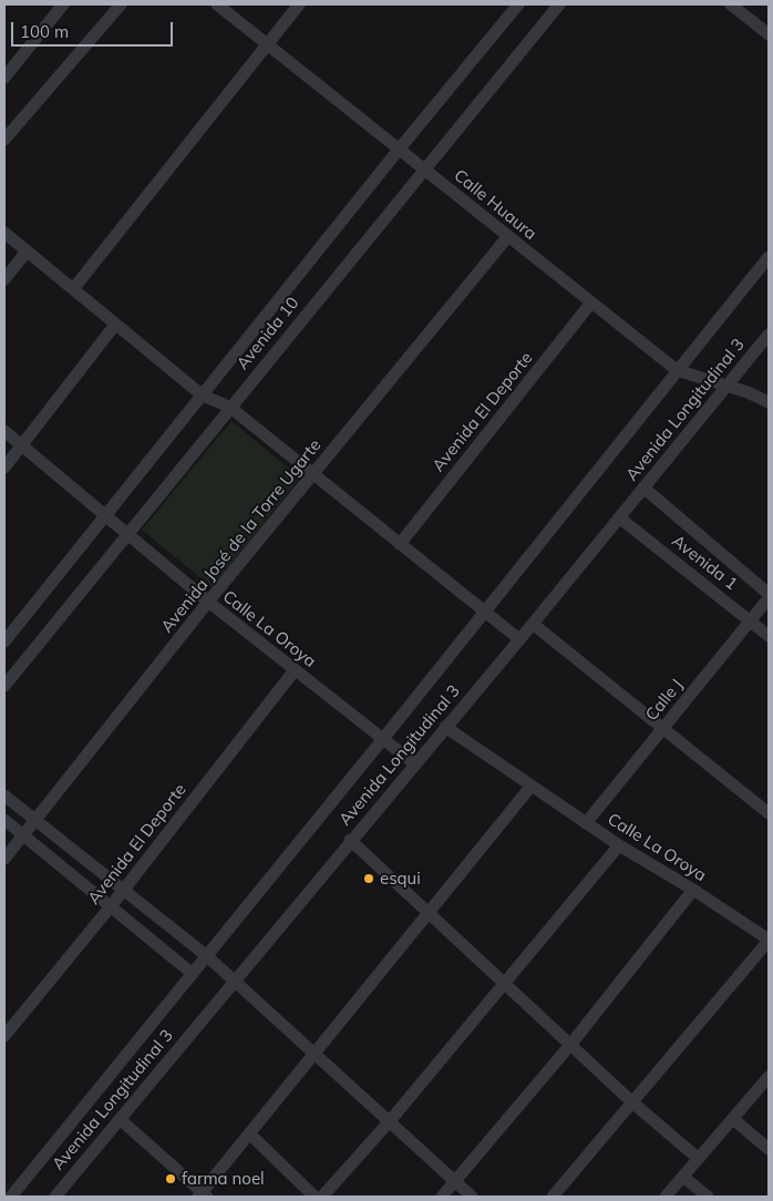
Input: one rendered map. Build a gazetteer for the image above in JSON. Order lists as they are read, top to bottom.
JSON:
{
  "streets": {
    "street": [
      "Calle Huaura",
      "Avenida 10",
      "Avenida Longitudinal 3",
      "Avenida El Deporte",
      "Avenida José de la Torre Ugarte",
      "Avenida 1",
      "Calle La Oroya",
      "Calle J"
    ]
  },
  "crossings": [
    ["Calle Huaura", "Avenida 10"],
    ["Calle Huaura", "Avenida Longitudinal 3"],
    ["Calle Huaura", "Avenida El Deporte"],
    ["Calle Huaura", "Avenida José de la Torre Ugarte"],
    ["Avenida 10", "Calle La Oroya"],
    ["Avenida Longitudinal 3", "Avenida 1"],
    ["Avenida Longitudinal 3", "Calle La Oroya"],
    ["Avenida El Deporte", "Calle La Oroya"],
    ["Avenida José de la Torre Ugarte", "Calle La Oroya"],
    ["Avenida 1", "Calle J"],
    ["Calle La Oroya", "Calle J"]
  ],
  "places": ["esqui", "farma noel"],
  "scale_bar": "100 m"
}
